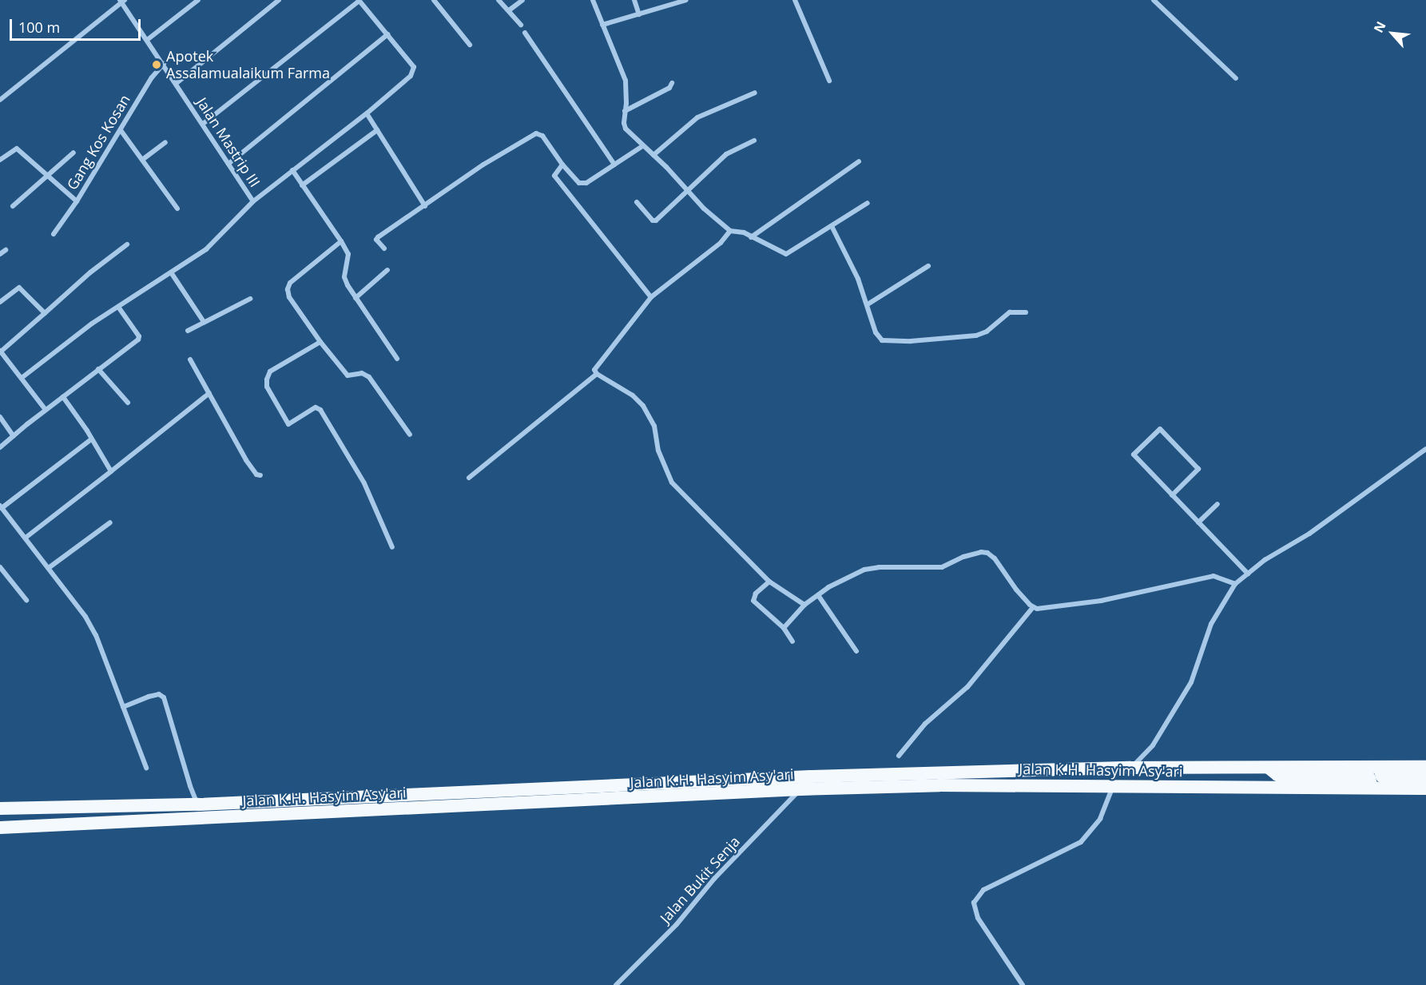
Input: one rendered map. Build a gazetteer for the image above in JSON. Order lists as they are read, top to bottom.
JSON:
{
  "streets": {
    "highway": ["Jalan K.H. Hasyim Asy'ari"],
    "street": ["Gang Kos Kosan", "Jalan Mastrip III", "Jalan Bukit Senja"]
  },
  "crossings": [
    ["Gang Kos Kosan", "Jalan Mastrip III"],
    ["Jalan K.H. Hasyim Asy'ari", "Jalan Bukit Senja"]
  ],
  "places": ["Apotek Assalamualaikum Farma"],
  "scale_bar": "100 m",
  "north": "top left"
}
